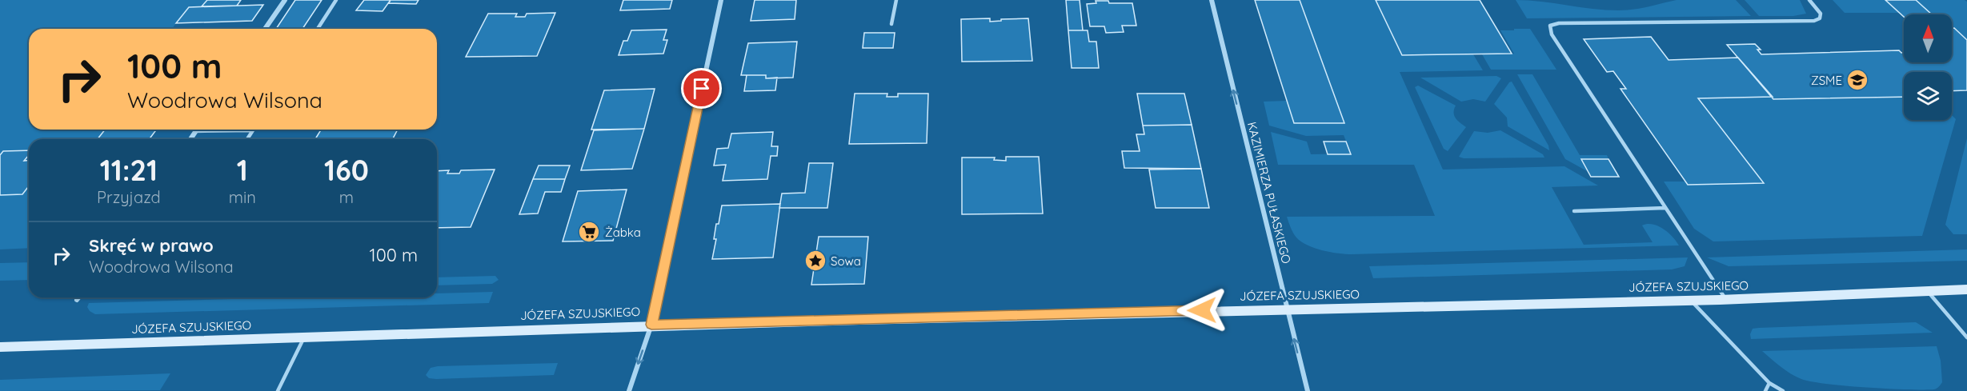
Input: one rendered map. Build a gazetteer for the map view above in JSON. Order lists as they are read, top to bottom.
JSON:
{
  "streets": {
    "street": ["KAZIMIERZA PUŁASKIEGO", "JÓZEFA SZUJSKIEGO"]
  },
  "crossings": [
    ["KAZIMIERZA PUŁASKIEGO", "JÓZEFA SZUJSKIEGO"]
  ],
  "one_way": ["KAZIMIERZA PUŁASKIEGO"],
  "places": {
    "school or university": ["ZSME"],
    "supermarket": ["Żabka"],
    "place": ["Sowa"]
  },
  "north": "top",
  "page": {
    "turn": ["100 m", "Woodrowa Wilsona"],
    "eta": [
      "11:21",
      "Przyjazd",
      "1",
      "min",
      "160",
      "m"
    ],
    "list": [
      {
        "name": "Skręć w prawo",
        "note": "Woodrowa Wilsona",
        "value": "100 m"
      }
    ]
  }
}
